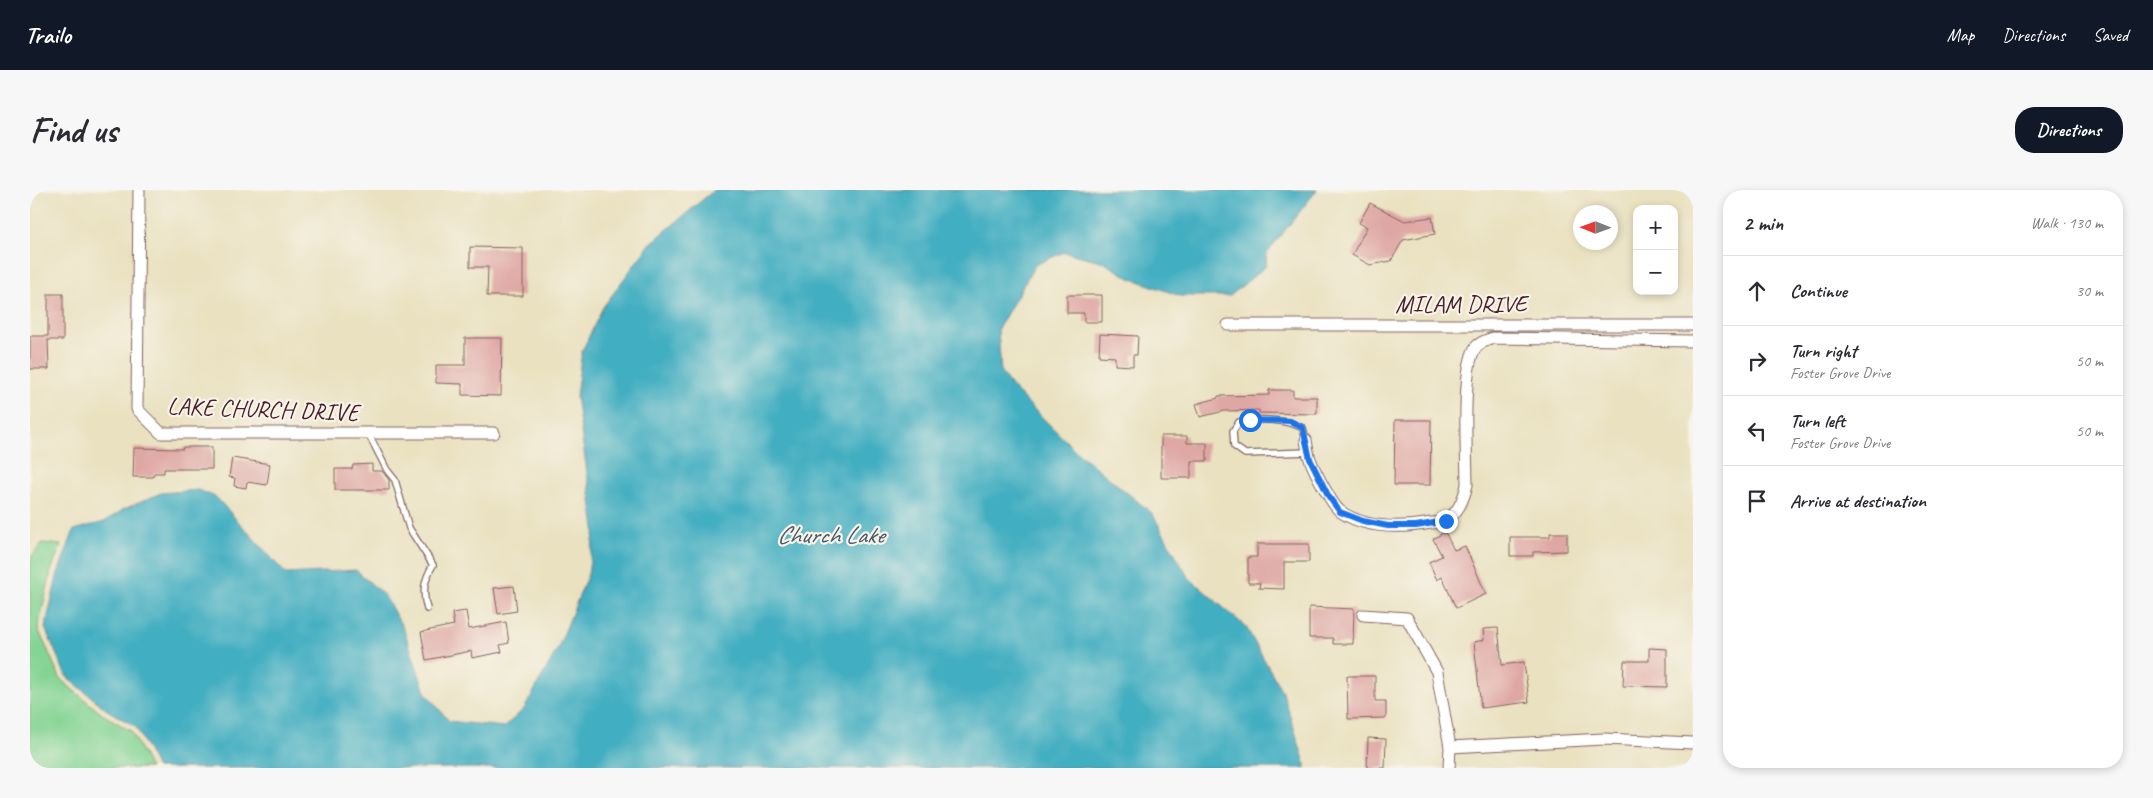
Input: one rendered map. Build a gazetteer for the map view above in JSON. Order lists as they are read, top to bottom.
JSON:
{
  "streets": {
    "street": ["MILAM DRIVE", "LAKE CHURCH DRIVE"]
  },
  "water": ["Church Lake"],
  "north": "left",
  "page": {
    "header": "Trailo",
    "nav": ["Map", "Directions", "Saved"],
    "buttons": "Directions",
    "title": "Find us",
    "heading": ["2 min", "Walk · 130 m"],
    "map_buttons": ["+", "−"],
    "list": [
      ["Continue", "30 m"],
      ["Turn right", "Foster Grove Drive", "50 m"],
      ["Turn left", "Foster Grove Drive", "50 m"],
      "Arrive at destination"
    ]
  }
}
